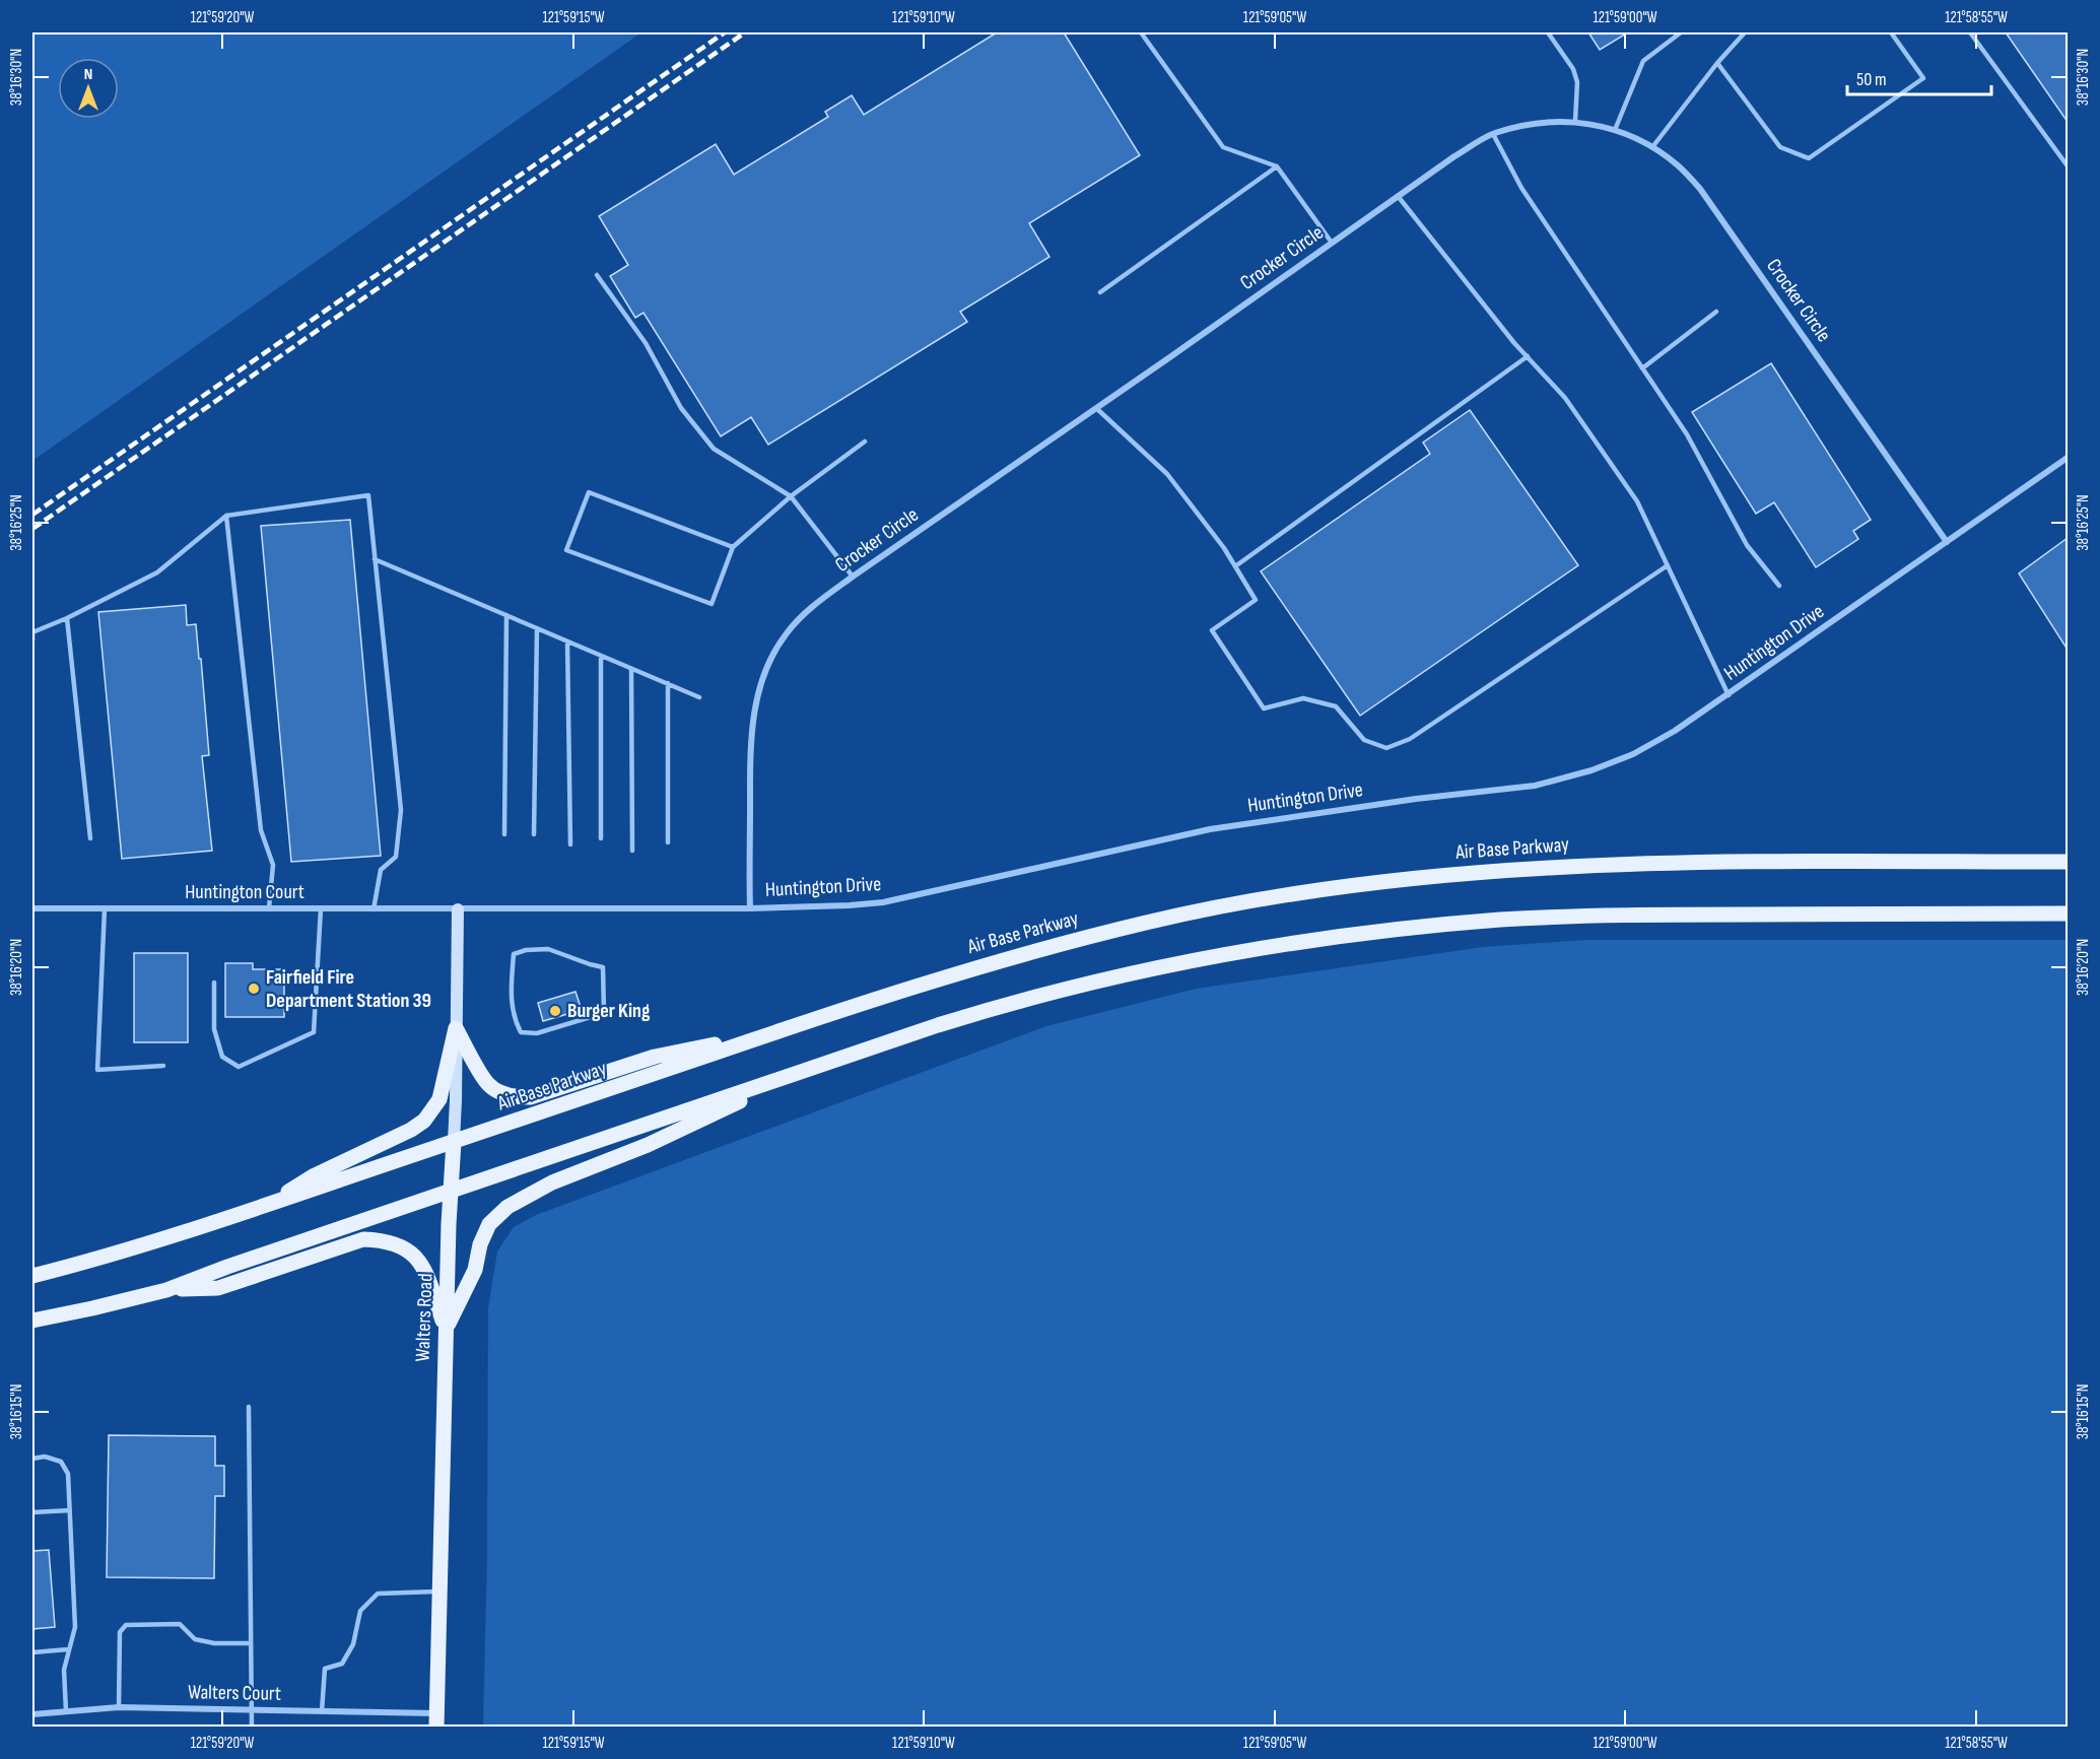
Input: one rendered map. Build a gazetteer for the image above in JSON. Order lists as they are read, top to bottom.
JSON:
{
  "streets": {
    "main road": ["Air Base Parkway", "Walters Road"],
    "street": [
      "Crocker Circle",
      "Huntington Drive",
      "Huntington Court",
      "Walters Court"
    ]
  },
  "crossings": [
    ["Crocker Circle", "Huntington Drive"],
    ["Huntington Drive", "Huntington Court"],
    ["Huntington Drive", "Walters Road"],
    ["Air Base Parkway", "Walters Road"],
    ["Huntington Court", "Walters Road"],
    ["Walters Road", "Walters Court"]
  ],
  "places": ["Fairfield Fire Department Station 39", "Burger King"],
  "scale_bar": "50 m",
  "north": "top",
  "coordinates": [
    "121°59'20\"W",
    "121°59'15\"W",
    "121°59'10\"W",
    "121°59'05\"W",
    "121°59'00\"W",
    "121°58'55\"W",
    "38°16'30\"N",
    "38°16'25\"N",
    "38°16'20\"N",
    "38°16'15\"N"
  ]
}
